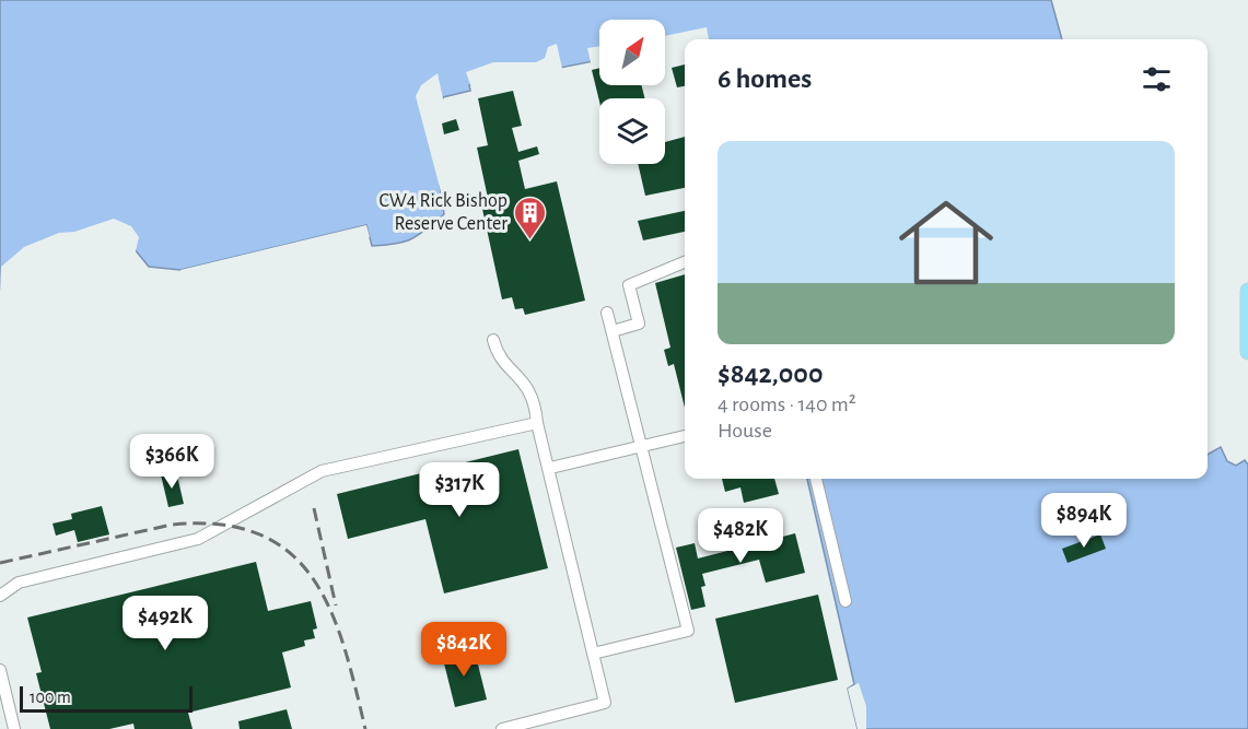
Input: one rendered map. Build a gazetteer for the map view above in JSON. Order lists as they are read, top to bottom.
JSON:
{
  "places": {
    "building": ["CW4 Rick Bishop Reserve Center"]
  },
  "scale_bar": "100 m",
  "north": "top right",
  "page": {
    "heading": "6 homes",
    "list": [
      {
        "name": "$842,000",
        "note": "4 rooms · 140 m² · House"
      }
    ],
    "price": [
      "$366K",
      "$317K",
      "$894K",
      "$482K",
      "$492K",
      "$842K"
    ],
    "scale": "100 m"
  }
}
